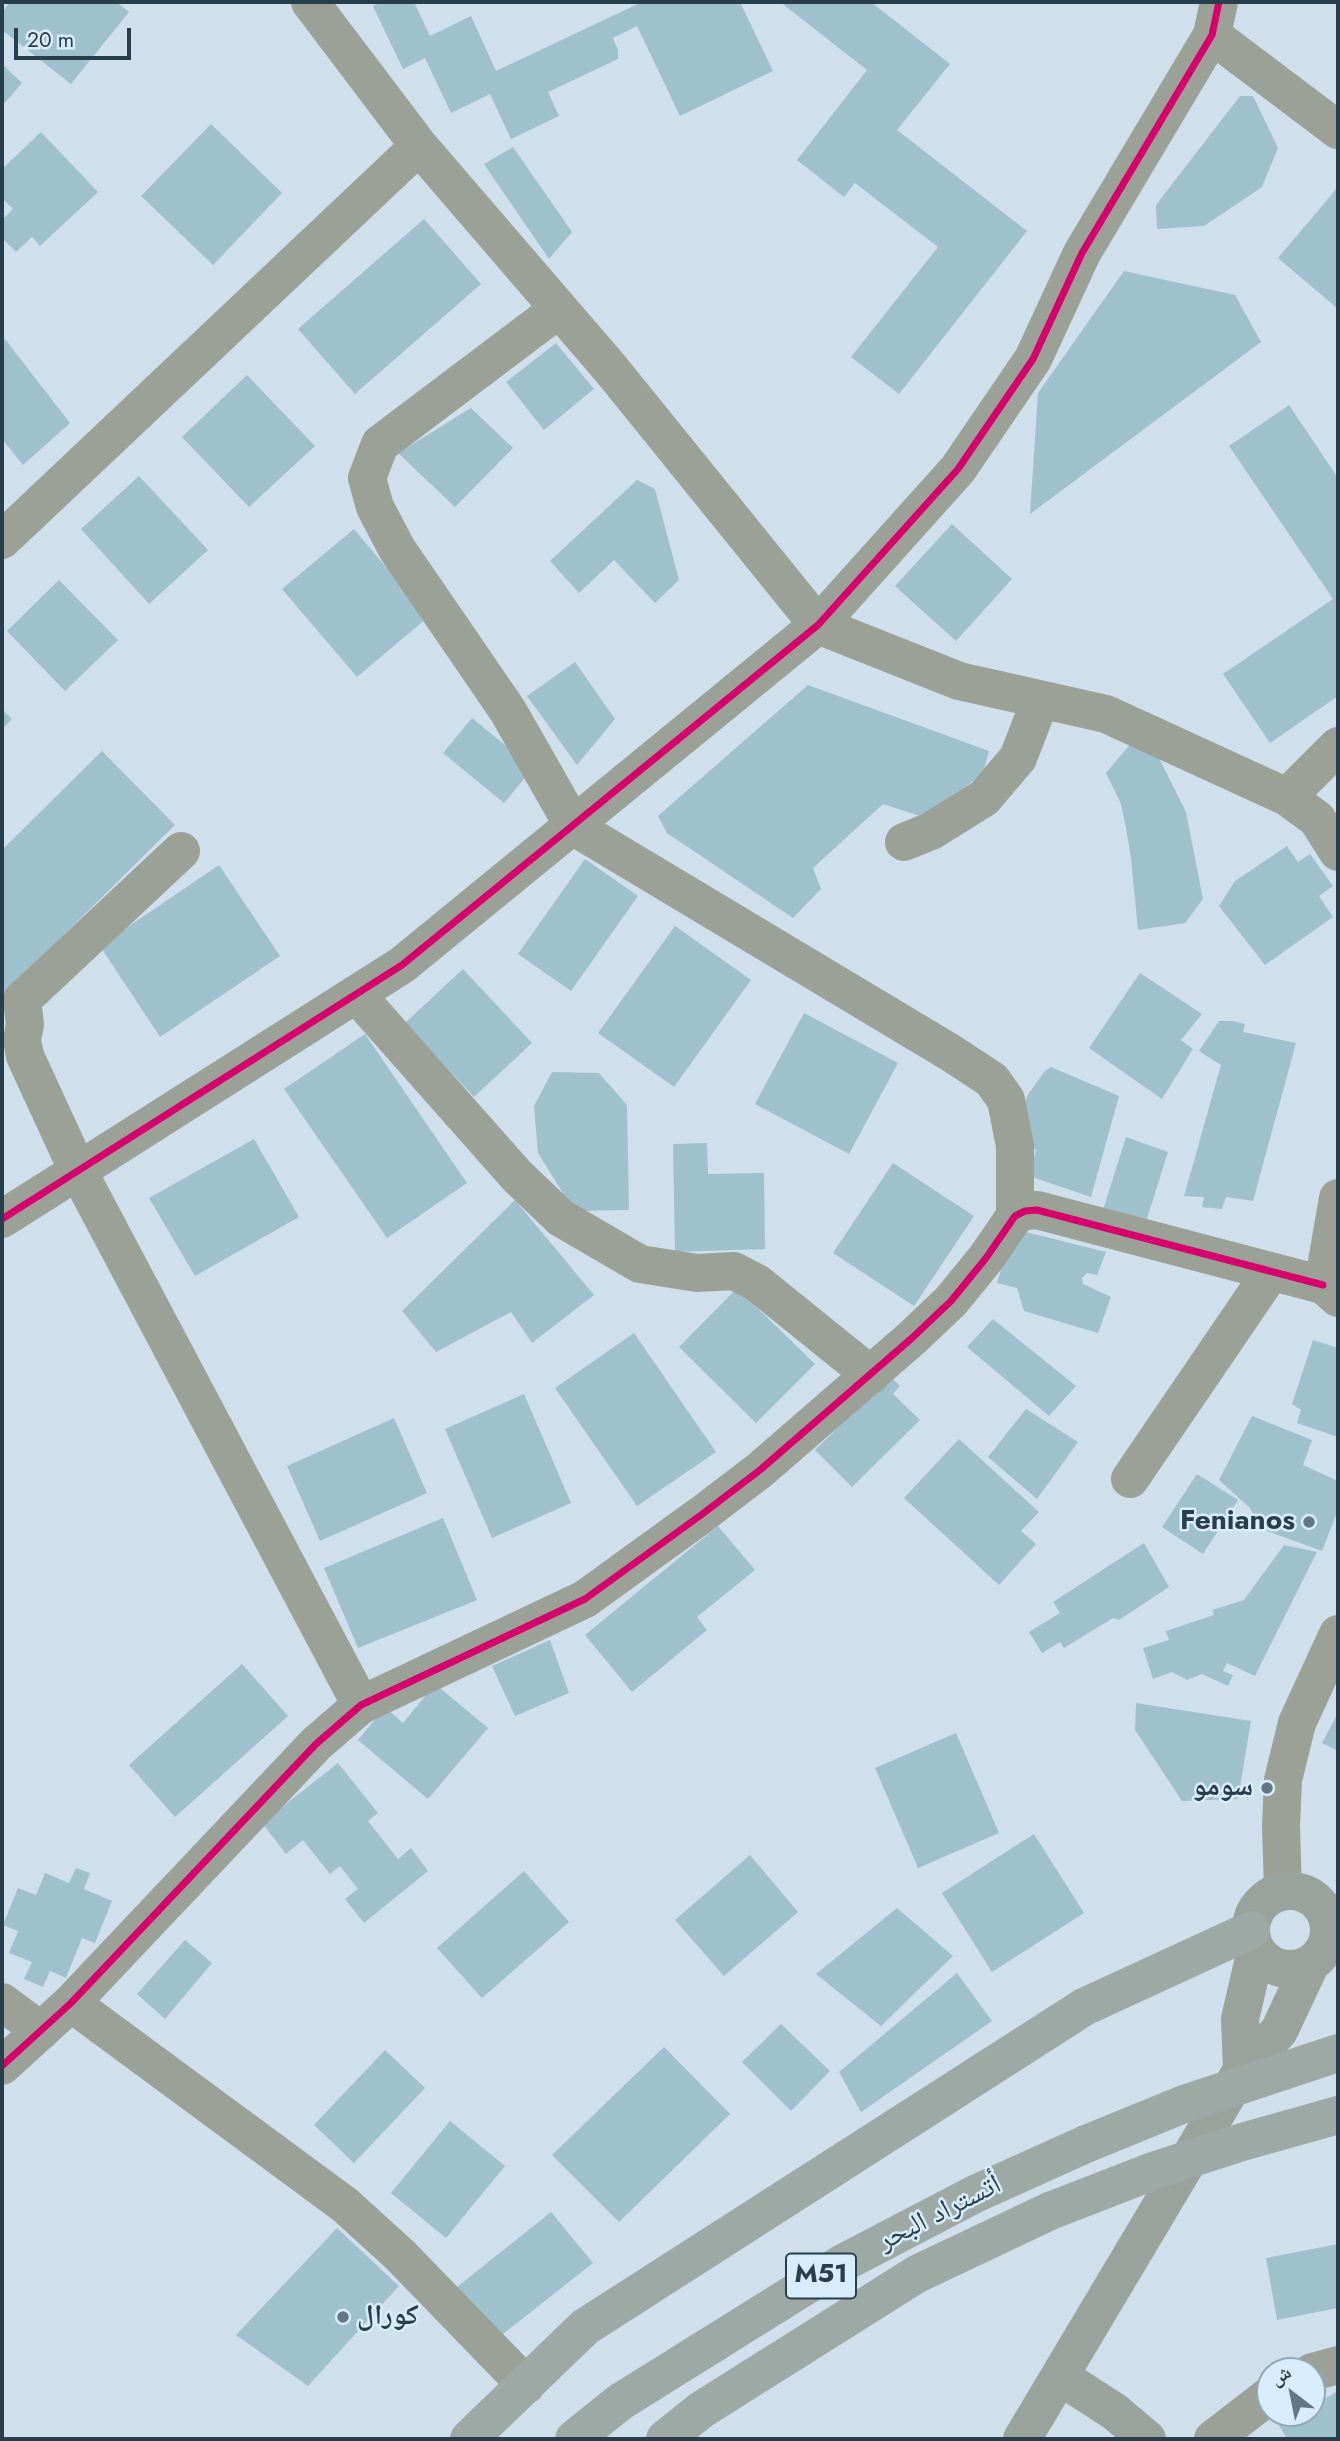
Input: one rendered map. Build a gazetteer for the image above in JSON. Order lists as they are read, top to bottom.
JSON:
{
  "streets": {
    "highway": ["أتستراد البحر", "M51"]
  },
  "places": ["Fenianos", "سومو", "كورال"],
  "scale_bar": "20 m",
  "north": "top left"
}
